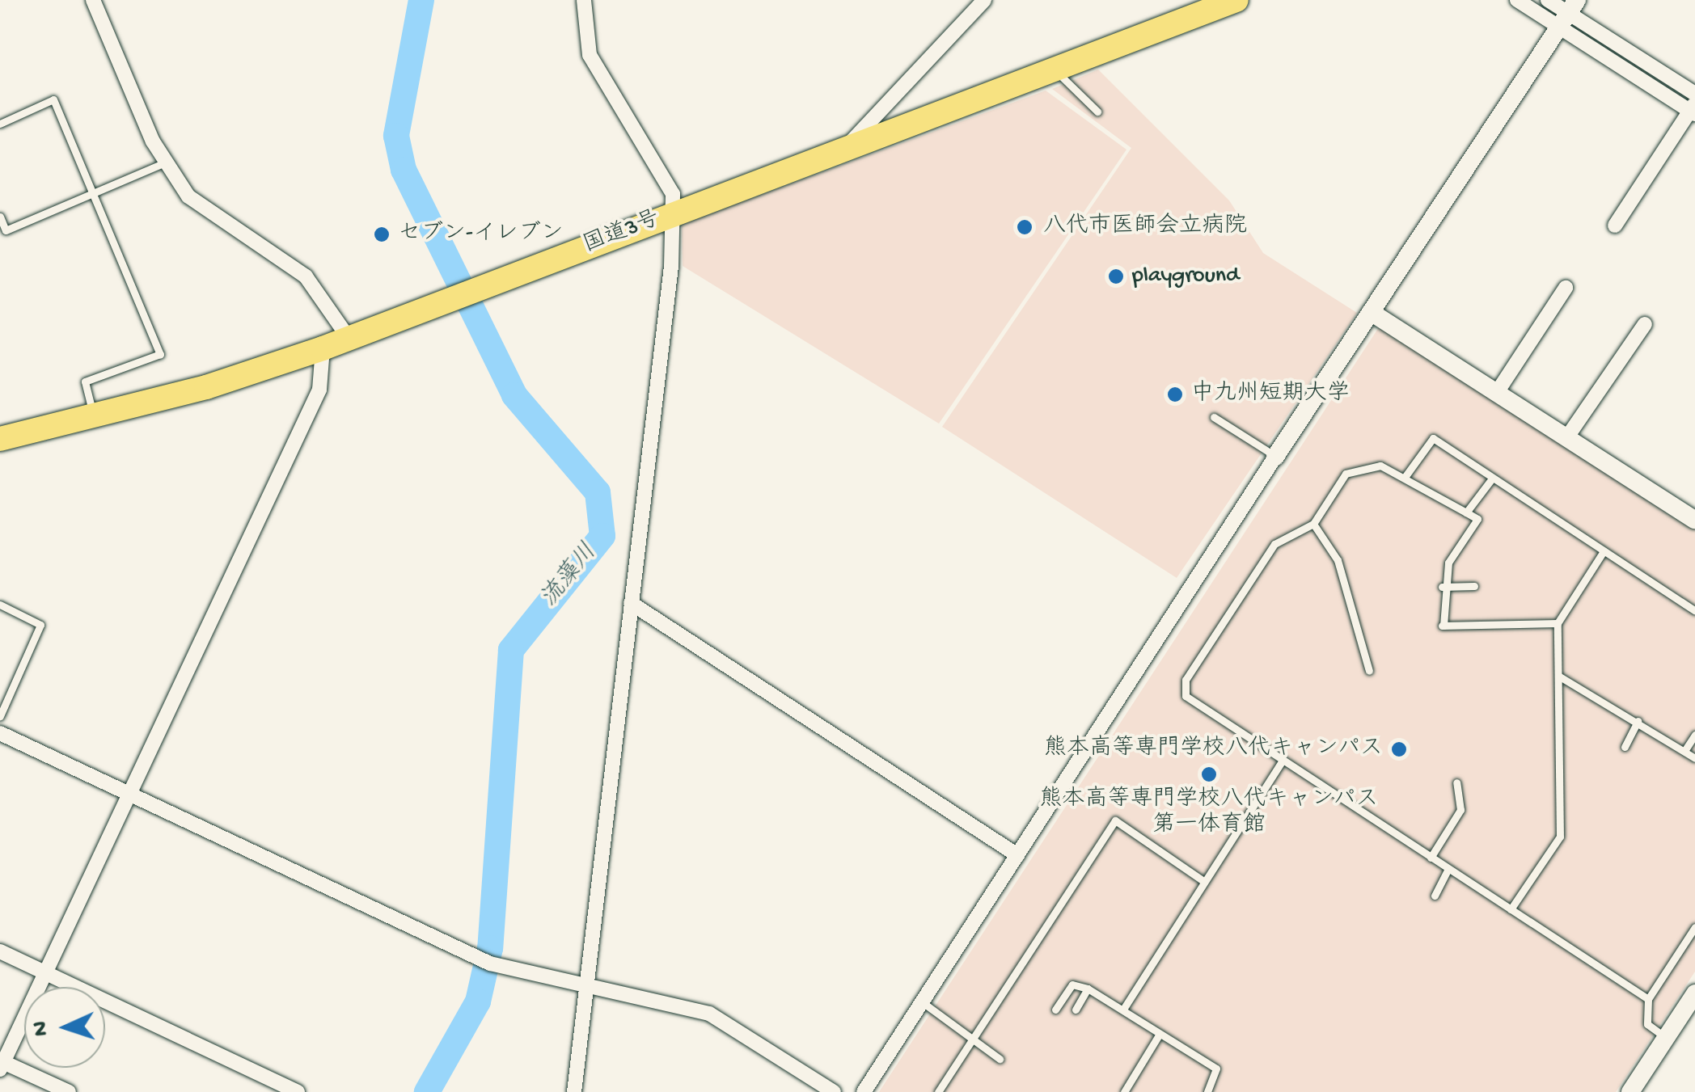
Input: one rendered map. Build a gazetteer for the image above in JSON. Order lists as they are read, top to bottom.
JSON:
{
  "streets": {
    "highway": ["国道3号"]
  },
  "water": ["流藻川"],
  "places": [
    "八代市医師会立病院",
    "セブン-イレブン",
    "playground",
    "中九州短期大学",
    "熊本高等専門学校八代キャンパス",
    "熊本高等専門学校八代キャンパス 第一体育館"
  ],
  "north": "left"
}
